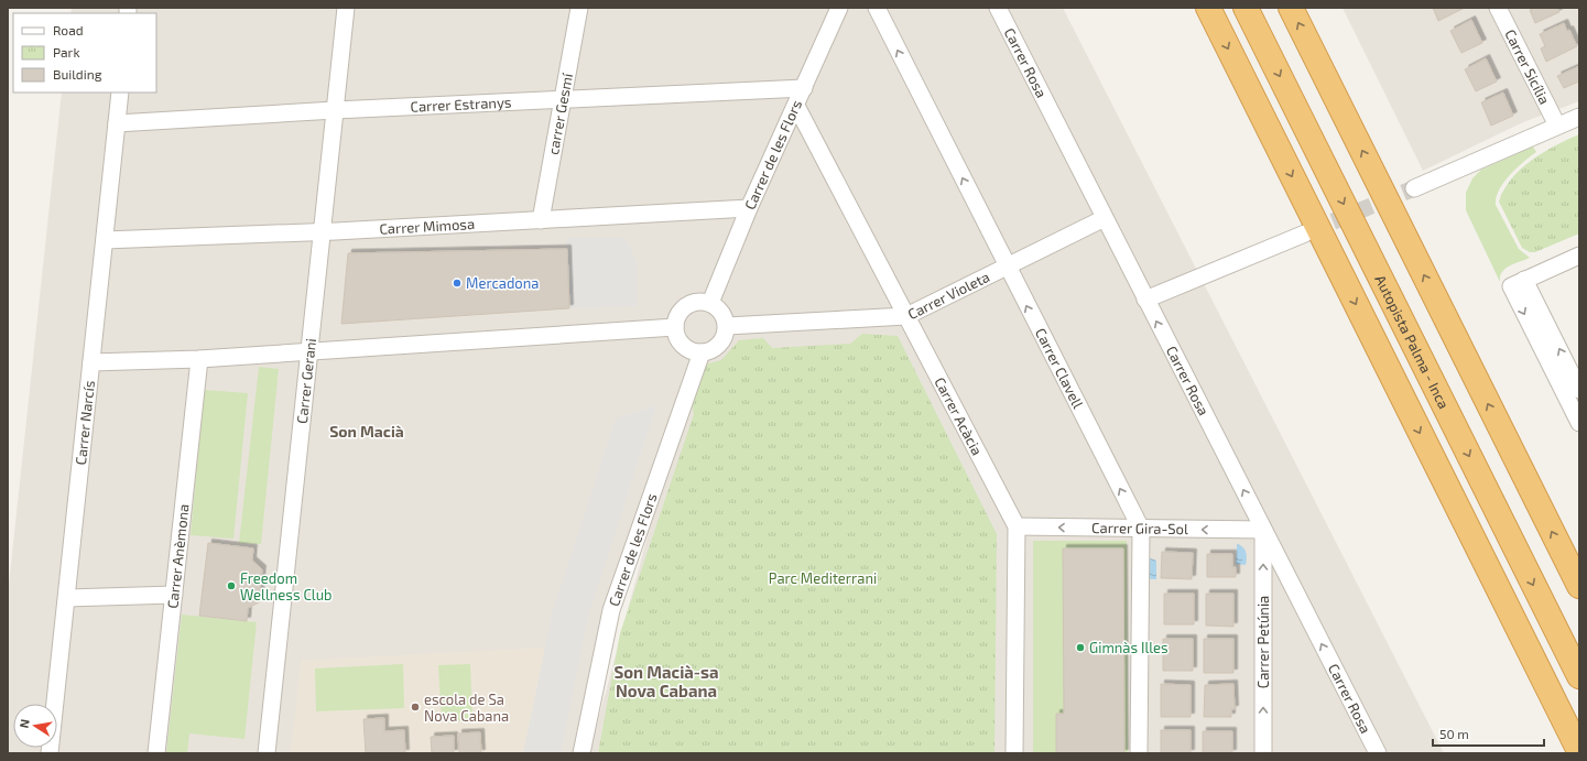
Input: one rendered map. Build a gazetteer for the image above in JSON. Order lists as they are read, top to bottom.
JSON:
{
  "streets": {
    "highway": ["Autopista Palma - Inca"],
    "street": [
      "Carrer Rosa",
      "Carrer Sicília",
      "Carrer Estranys",
      "carrer Gesmí",
      "Carrer de les Flors",
      "Carrer Mimosa",
      "Carrer Violeta",
      "Carrer Clavell",
      "Carrer Gerani",
      "Carrer Acàcia",
      "Carrer Narcís",
      "Carrer Gira-Sol",
      "Carrer Anèmona",
      "Carrer Petúnia"
    ]
  },
  "crossings": [
    ["Carrer Rosa", "Carrer Violeta"],
    ["Carrer Rosa", "Carrer Gira-Sol"],
    ["Carrer Rosa", "Carrer Petúnia"],
    ["Carrer Estranys", "carrer Gesmí"],
    ["Carrer Estranys", "Carrer de les Flors"],
    ["Carrer Estranys", "Carrer Gerani"],
    ["Carrer Estranys", "Carrer Narcís"],
    ["carrer Gesmí", "Carrer Mimosa"],
    ["Carrer de les Flors", "Carrer Mimosa"],
    ["Carrer de les Flors", "Carrer Violeta"],
    ["Carrer de les Flors", "Carrer Acàcia"],
    ["Carrer Mimosa", "Carrer Gerani"],
    ["Carrer Mimosa", "Carrer Narcís"],
    ["Carrer Violeta", "Carrer Clavell"],
    ["Carrer Violeta", "Carrer Acàcia"],
    ["Carrer Clavell", "Carrer Gira-Sol"],
    ["Carrer Acàcia", "Carrer Gira-Sol"],
    ["Carrer Gira-Sol", "Carrer Petúnia"]
  ],
  "one_way": [
    "Carrer Rosa",
    "Carrer Clavell",
    "Carrer Gira-Sol",
    "Carrer Petúnia"
  ],
  "districts": ["Son Macià", "Son Macià-sa Nova Cabana"],
  "parks": ["Parc Mediterrani"],
  "places": [
    "Mercadona",
    "Freedom Wellness Club",
    "Gimnàs Illes",
    "escola de Sa Nova Cabana"
  ],
  "legend": ["Road", "Park", "Building"],
  "scale_bar": "50 m",
  "north": "left"
}
